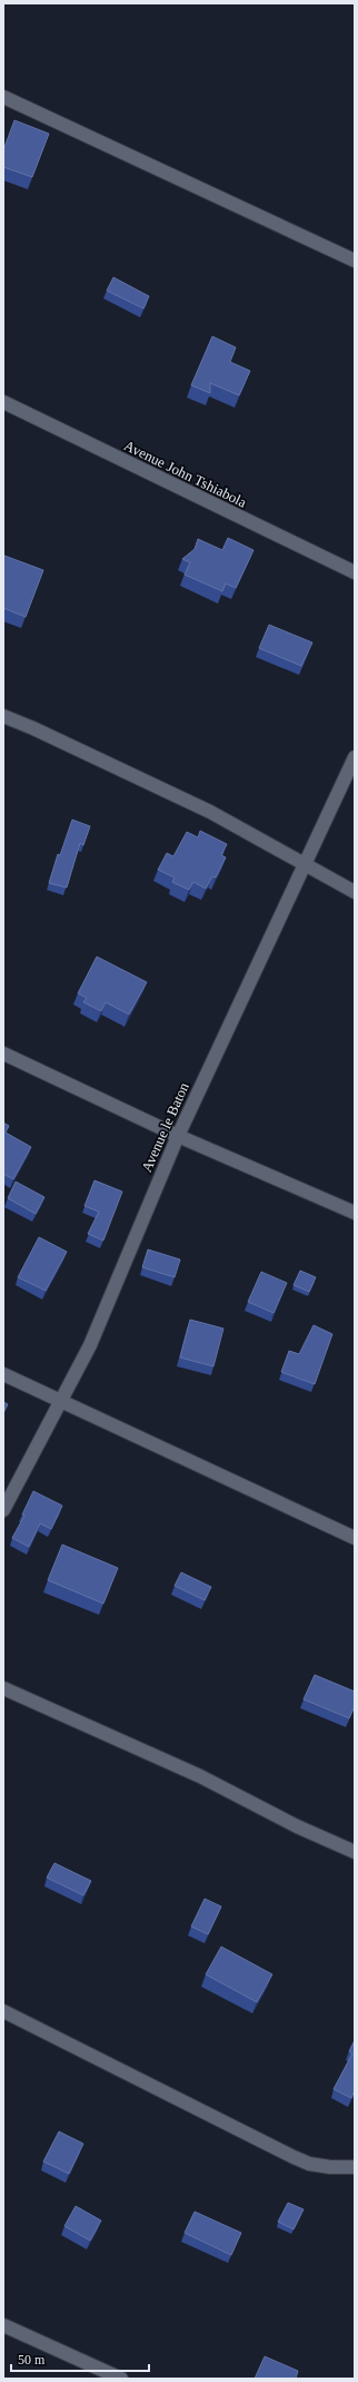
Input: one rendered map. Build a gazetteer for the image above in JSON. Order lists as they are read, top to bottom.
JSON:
{
  "streets": {
    "street": ["Avenue John Tshiabola", "Avenue le Baton"]
  },
  "scale_bar": "50 m"
}
